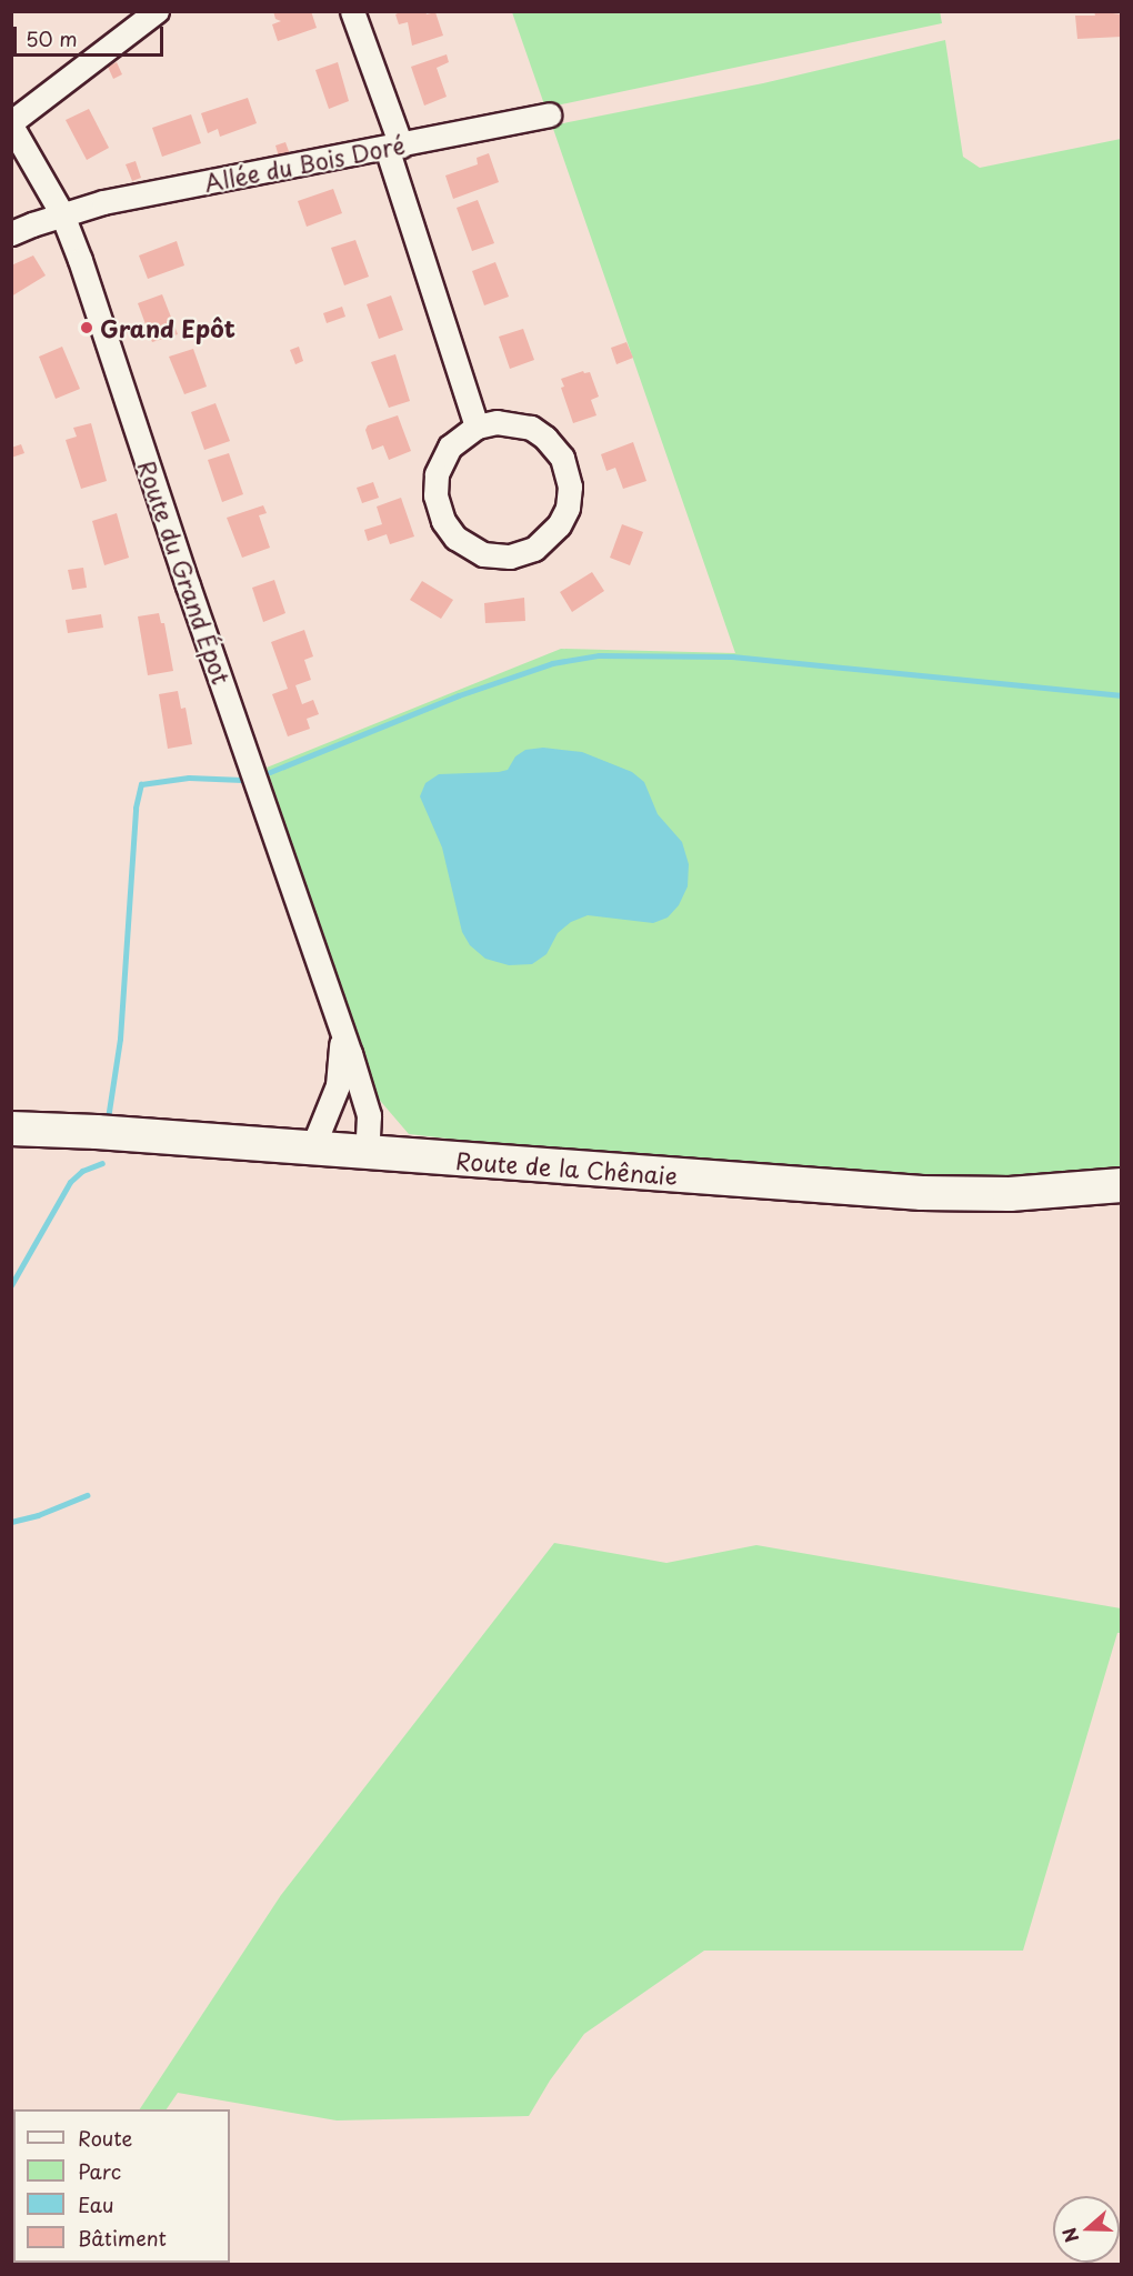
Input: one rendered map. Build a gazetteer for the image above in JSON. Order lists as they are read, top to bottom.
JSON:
{
  "streets": {
    "main road": ["Route de la Chênaie"],
    "street": ["Allée du Bois Doré", "Route du Grand Épot"]
  },
  "crossings": [
    ["Allée du Bois Doré", "Route du Grand Épot"],
    ["Route du Grand Épot", "Route de la Chênaie"]
  ],
  "places": ["Grand Epôt"],
  "legend": [
    "Route",
    "Parc",
    "Eau",
    "Bâtiment"
  ],
  "scale_bar": "50 m",
  "north": "left"
}
